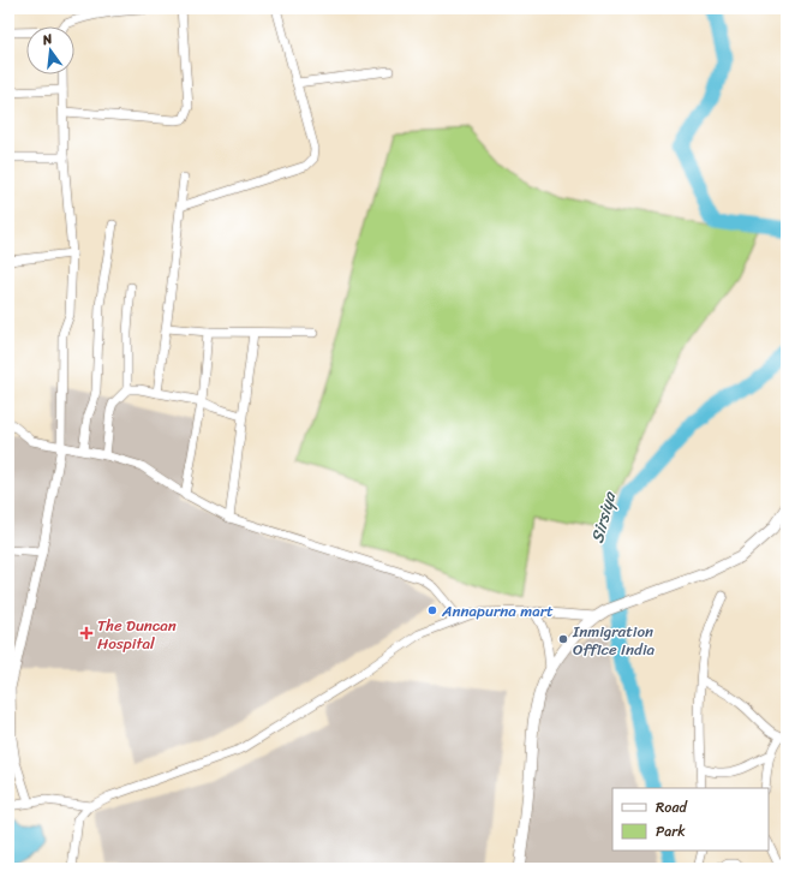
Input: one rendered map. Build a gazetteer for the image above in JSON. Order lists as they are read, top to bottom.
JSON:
{
  "water": ["Sirsiya"],
  "places": {
    "other": ["Annapurna mart", "Inmigration Office India"],
    "health": ["The Duncan Hospital"]
  },
  "legend": ["Road", "Park"],
  "north": "top"
}
